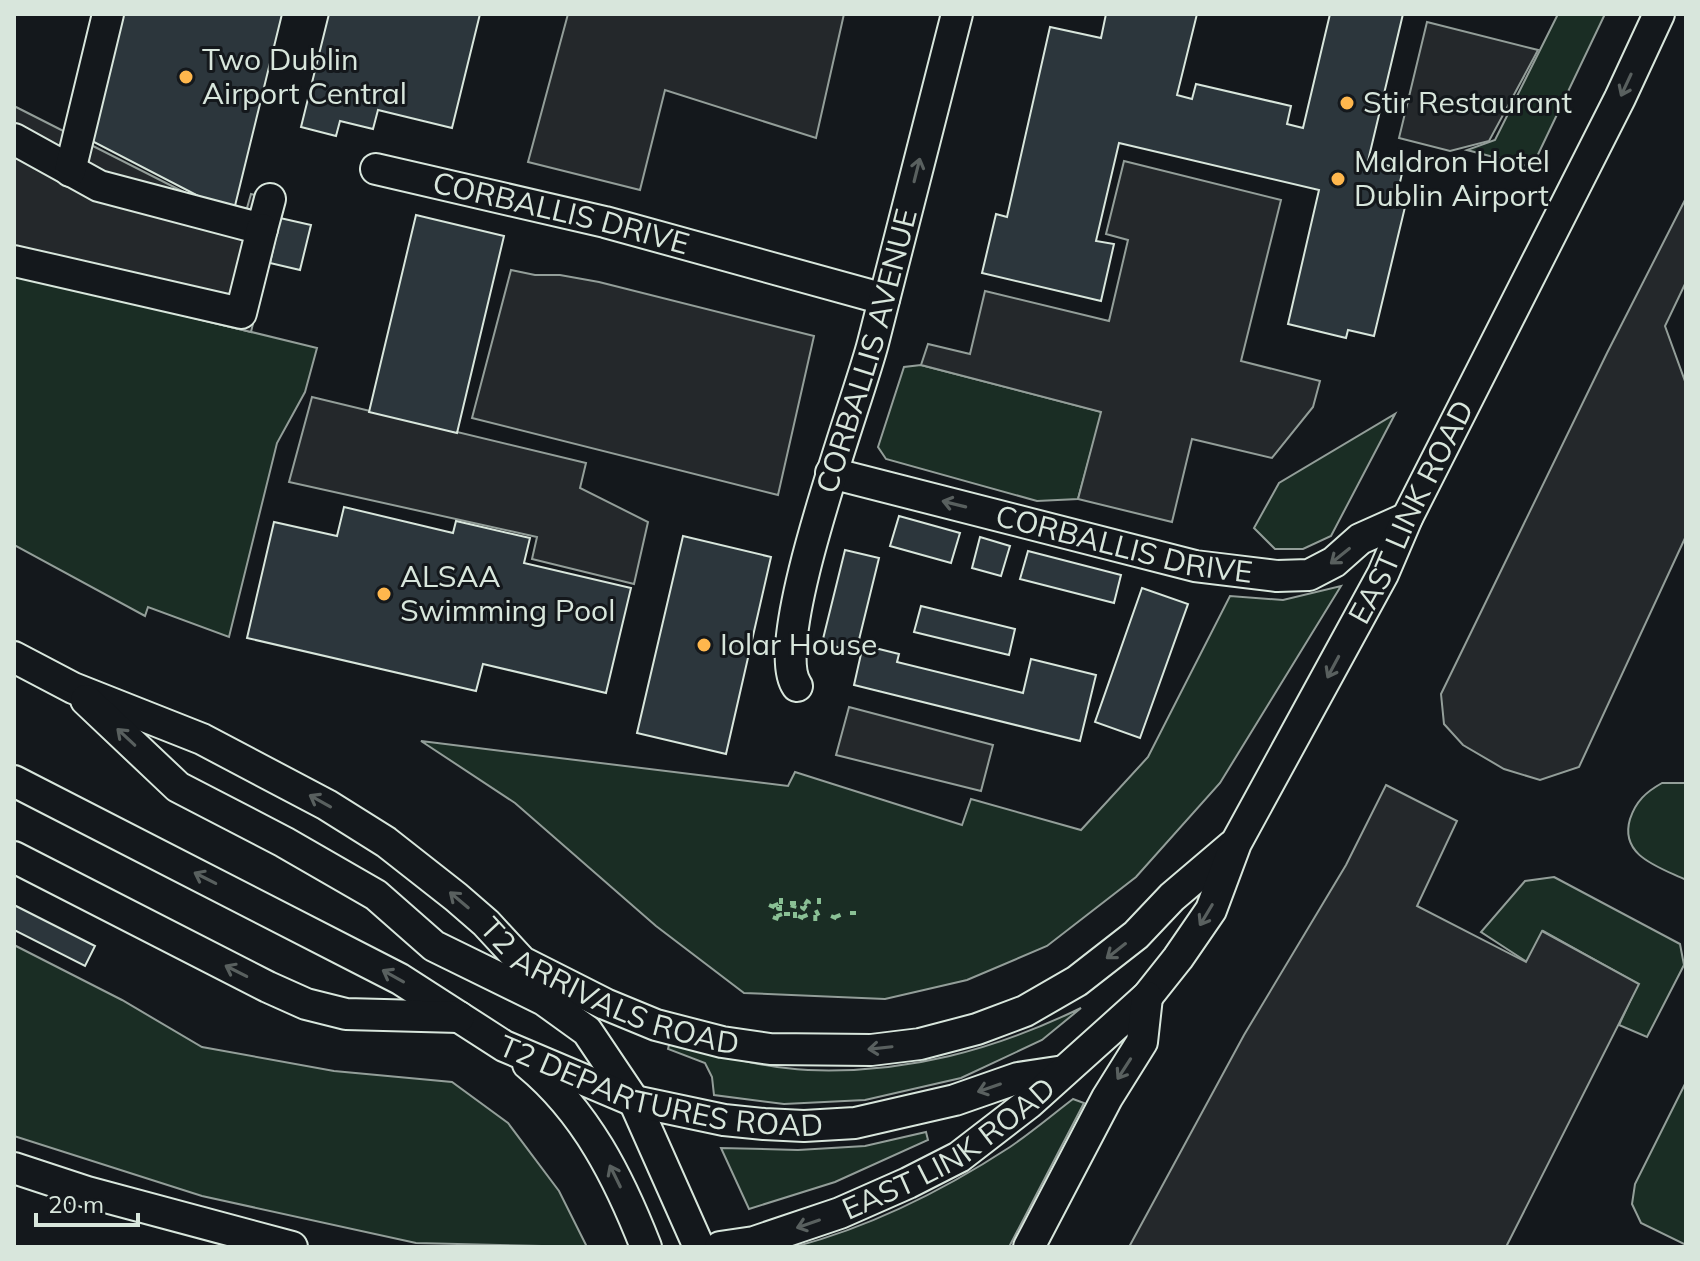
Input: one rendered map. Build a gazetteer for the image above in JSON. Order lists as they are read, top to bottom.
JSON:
{
  "streets": {
    "street": [
      "CORBALLIS DRIVE",
      "CORBALLIS AVENUE",
      "EAST LINK ROAD",
      "T2 ARRIVALS ROAD",
      "T2 DEPARTURES ROAD"
    ]
  },
  "crossings": [
    ["CORBALLIS DRIVE", "CORBALLIS AVENUE"],
    ["CORBALLIS DRIVE", "EAST LINK ROAD"],
    ["EAST LINK ROAD", "T2 ARRIVALS ROAD"],
    ["EAST LINK ROAD", "T2 DEPARTURES ROAD"],
    ["T2 ARRIVALS ROAD", "T2 DEPARTURES ROAD"]
  ],
  "one_way": [
    "CORBALLIS DRIVE",
    "CORBALLIS AVENUE",
    "EAST LINK ROAD",
    "T2 DEPARTURES ROAD"
  ],
  "places": [
    "Two Dublin Airport Central",
    "Stir Restaurant",
    "Maldron Hotel Dublin Airport",
    "ALSAA Swimming Pool",
    "Iolar House"
  ],
  "scale_bar": "20 m"
}
